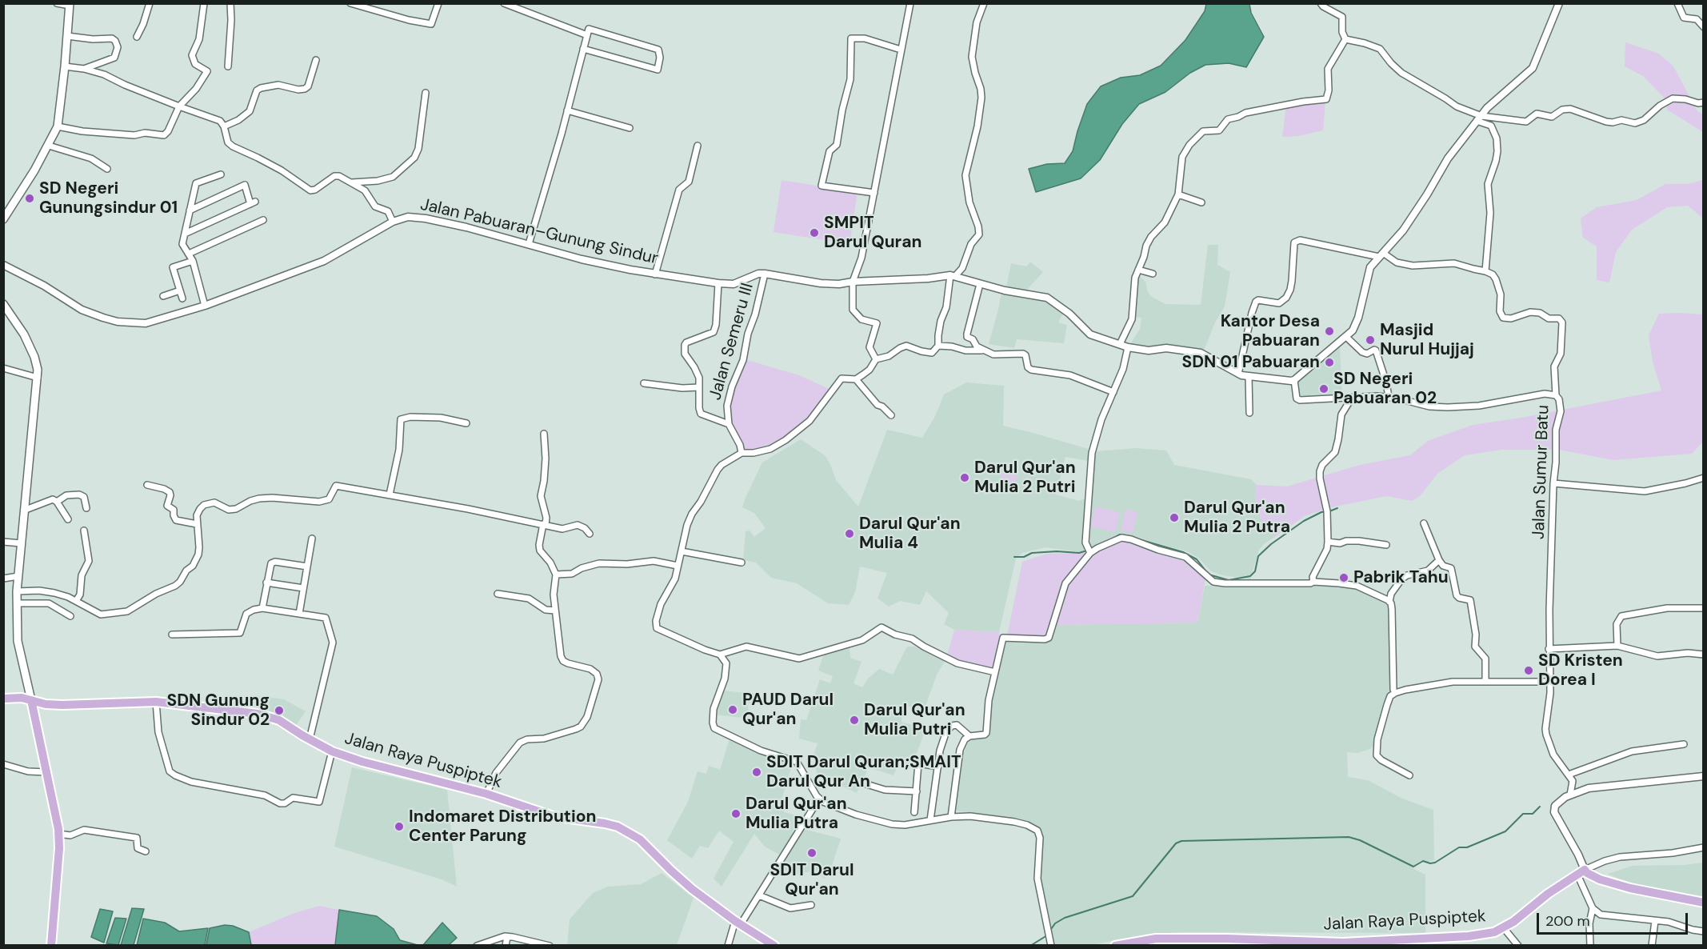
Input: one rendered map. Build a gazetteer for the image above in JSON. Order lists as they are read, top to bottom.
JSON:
{
  "streets": {
    "main road": ["Jalan Raya Puspiptek"],
    "street": ["Jalan Pabuaran–Gunung Sindur", "Jalan Semeru III", "Jalan Sumur Batu"]
  },
  "crossings": [
    ["Jalan Pabuaran–Gunung Sindur", "Jalan Semeru III"],
    ["Jalan Pabuaran–Gunung Sindur", "Jalan Sumur Batu"]
  ],
  "places": [
    "SD Negeri Gunungsindur 01",
    "SMPIT Darul Quran",
    "Kantor Desa Pabuaran",
    "Masjid Nurul Hujjaj",
    "SDN 01 Pabuaran",
    "SD Negeri Pabuaran 02",
    "Darul Qur'an Mulia 2 Putri",
    "Darul Qur'an Mulia 2 Putra",
    "Darul Qur'an Mulia 4",
    "Pabrik Tahu",
    "SD Kristen Dorea I",
    "PAUD Darul Qur'an",
    "SDN Gunung Sindur 02",
    "Darul Qur'an Mulia Putri",
    "SDIT Darul Quran;SMAIT Darul Qur An",
    "Darul Qur'an Mulia Putra",
    "Indomaret Distribution Center Parung",
    "SDIT Darul Qur'an"
  ],
  "scale_bar": "200 m"
}
